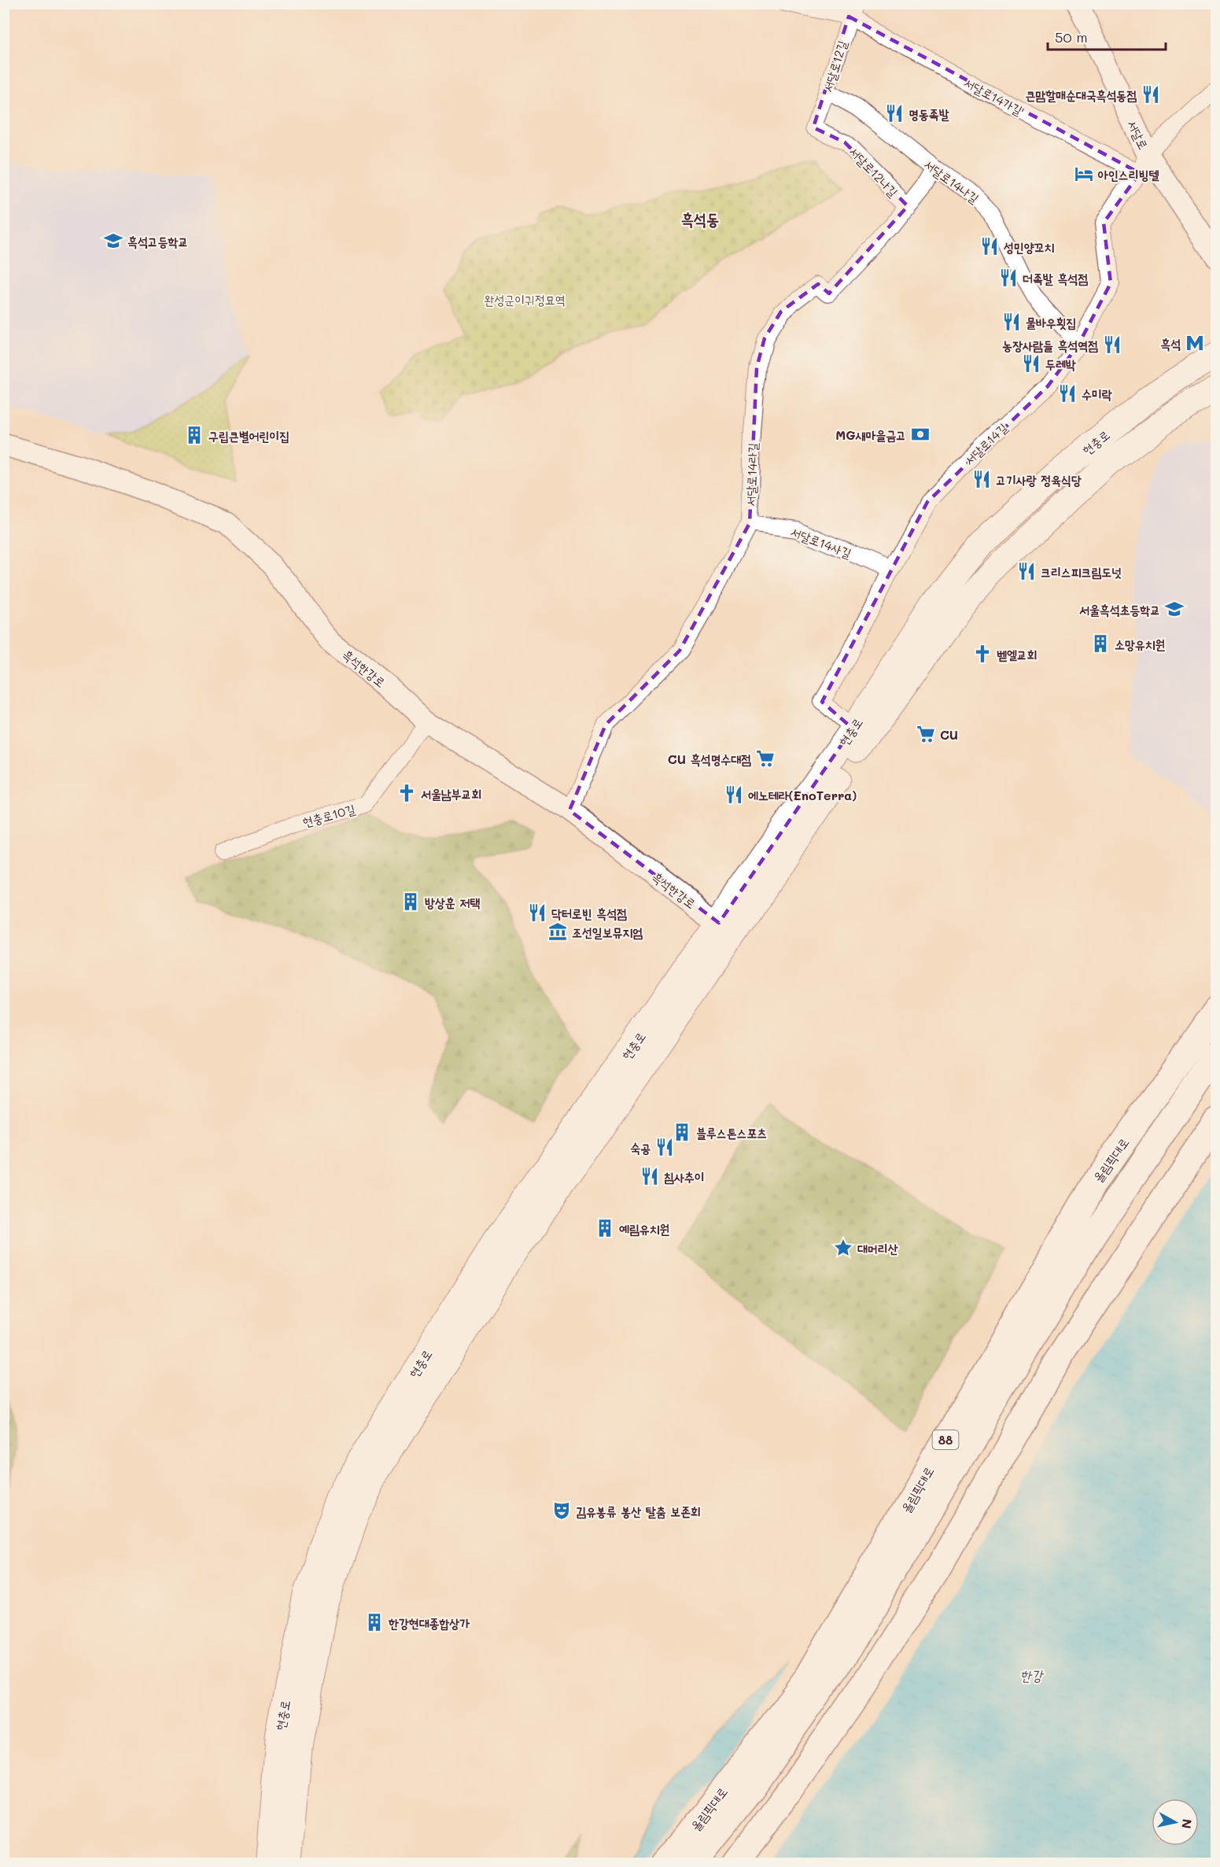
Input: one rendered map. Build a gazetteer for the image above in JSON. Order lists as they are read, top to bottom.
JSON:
{
  "streets": {
    "highway": ["올림픽대로", "88"],
    "main road": ["현충로"],
    "street": [
      "서달로12길",
      "서달로14가길",
      "서달로",
      "서달로12나길",
      "서달로14나길",
      "서달로14길",
      "서달로14라길",
      "서달로14사길",
      "흑석한강로",
      "현충로10길"
    ]
  },
  "crossings": [
    ["서달로12길", "서달로14가길"],
    ["서달로12길", "서달로12나길"],
    ["서달로12길", "서달로14나길"],
    ["서달로14가길", "서달로14길"],
    ["서달로", "서달로14길"],
    ["서달로12나길", "서달로14라길"],
    ["서달로14나길", "서달로14길"],
    ["서달로14나길", "서달로14라길"],
    ["현충로", "서달로14길"],
    ["현충로", "흑석한강로"],
    ["서달로14길", "서달로14사길"],
    ["서달로14라길", "서달로14사길"],
    ["서달로14라길", "흑석한강로"],
    ["흑석한강로", "현충로10길"]
  ],
  "districts": ["흑석동"],
  "water": ["한강"],
  "parks": ["완성군이귀정묘역"],
  "places": {
    "restaurant": [
      "큰맘할매순대국흑석동점",
      "명동족발",
      "성민양꼬치",
      "더족발 흑석점",
      "물바우횟집",
      "농장사람들 흑석역점",
      "두레박",
      "수미락",
      "고기사랑 정육식당",
      "크리스피크림도넛",
      "에노테라(EnoTerra)",
      "닥터로빈 흑석점",
      "숙공",
      "침사추이"
    ],
    "hotel": ["아인스리빙텔"],
    "school or university": ["흑석고등학교", "서울흑석초등학교"],
    "metro station": ["흑석"],
    "bank": ["MG새마을금고"],
    "building": [
      "구립큰별어린이집",
      "소망유치원",
      "방상훈 저택",
      "블루스톤스포츠",
      "예림유치원",
      "한강현대종합상가"
    ],
    "church": ["벧엘교회", "서울남부교회"],
    "supermarket": ["CU", "CU 흑석명수대점"],
    "museum": ["조선일보뮤지엄"],
    "place": ["대머리산"],
    "theatre": ["김유봉류 봉산 탈춤 보존회"]
  },
  "scale_bar": "50 m",
  "north": "right"
}
